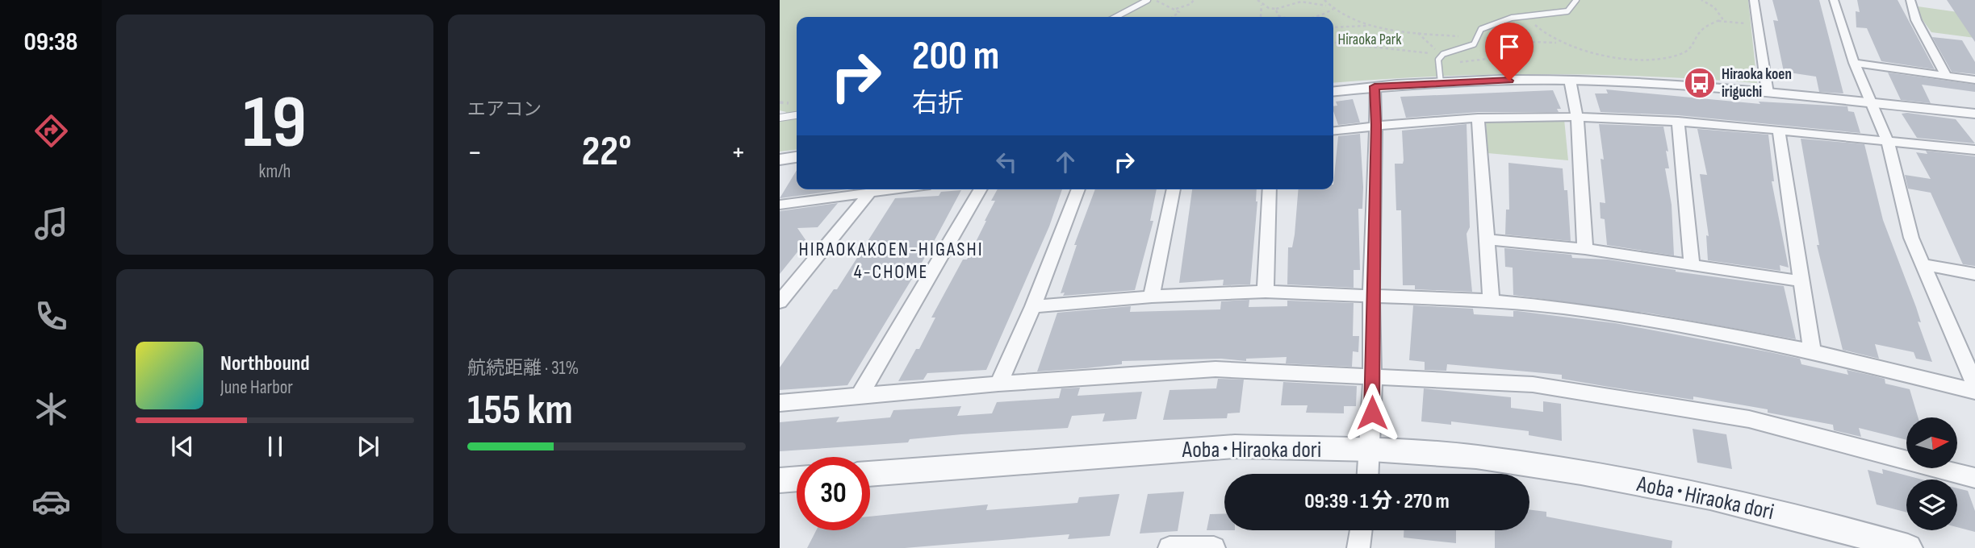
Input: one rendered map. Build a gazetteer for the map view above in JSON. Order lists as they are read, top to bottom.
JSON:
{
  "streets": {
    "street": ["Aoba･Hiraoka dori"]
  },
  "districts": ["HIRAOKAKOEN-HIGASHI 4-CHOME"],
  "parks": ["Hiraoka Park"],
  "places": {
    "bus stop": ["Hiraoka koen iriguchi"]
  },
  "north": "right",
  "page": {
    "tabs": "09:38",
    "tile": [
      ["19", "km/h"],
      "エアコン",
      ["航続距離 · 31%", "155 km"]
    ],
    "turn": ["200 m", "右折"],
    "heat": ["−", "22°", "+"],
    "song": ["Northbound", "June Harbor"],
    "limit": "30",
    "trip": "09:39 · 1 分 · 270 m"
  }
}
